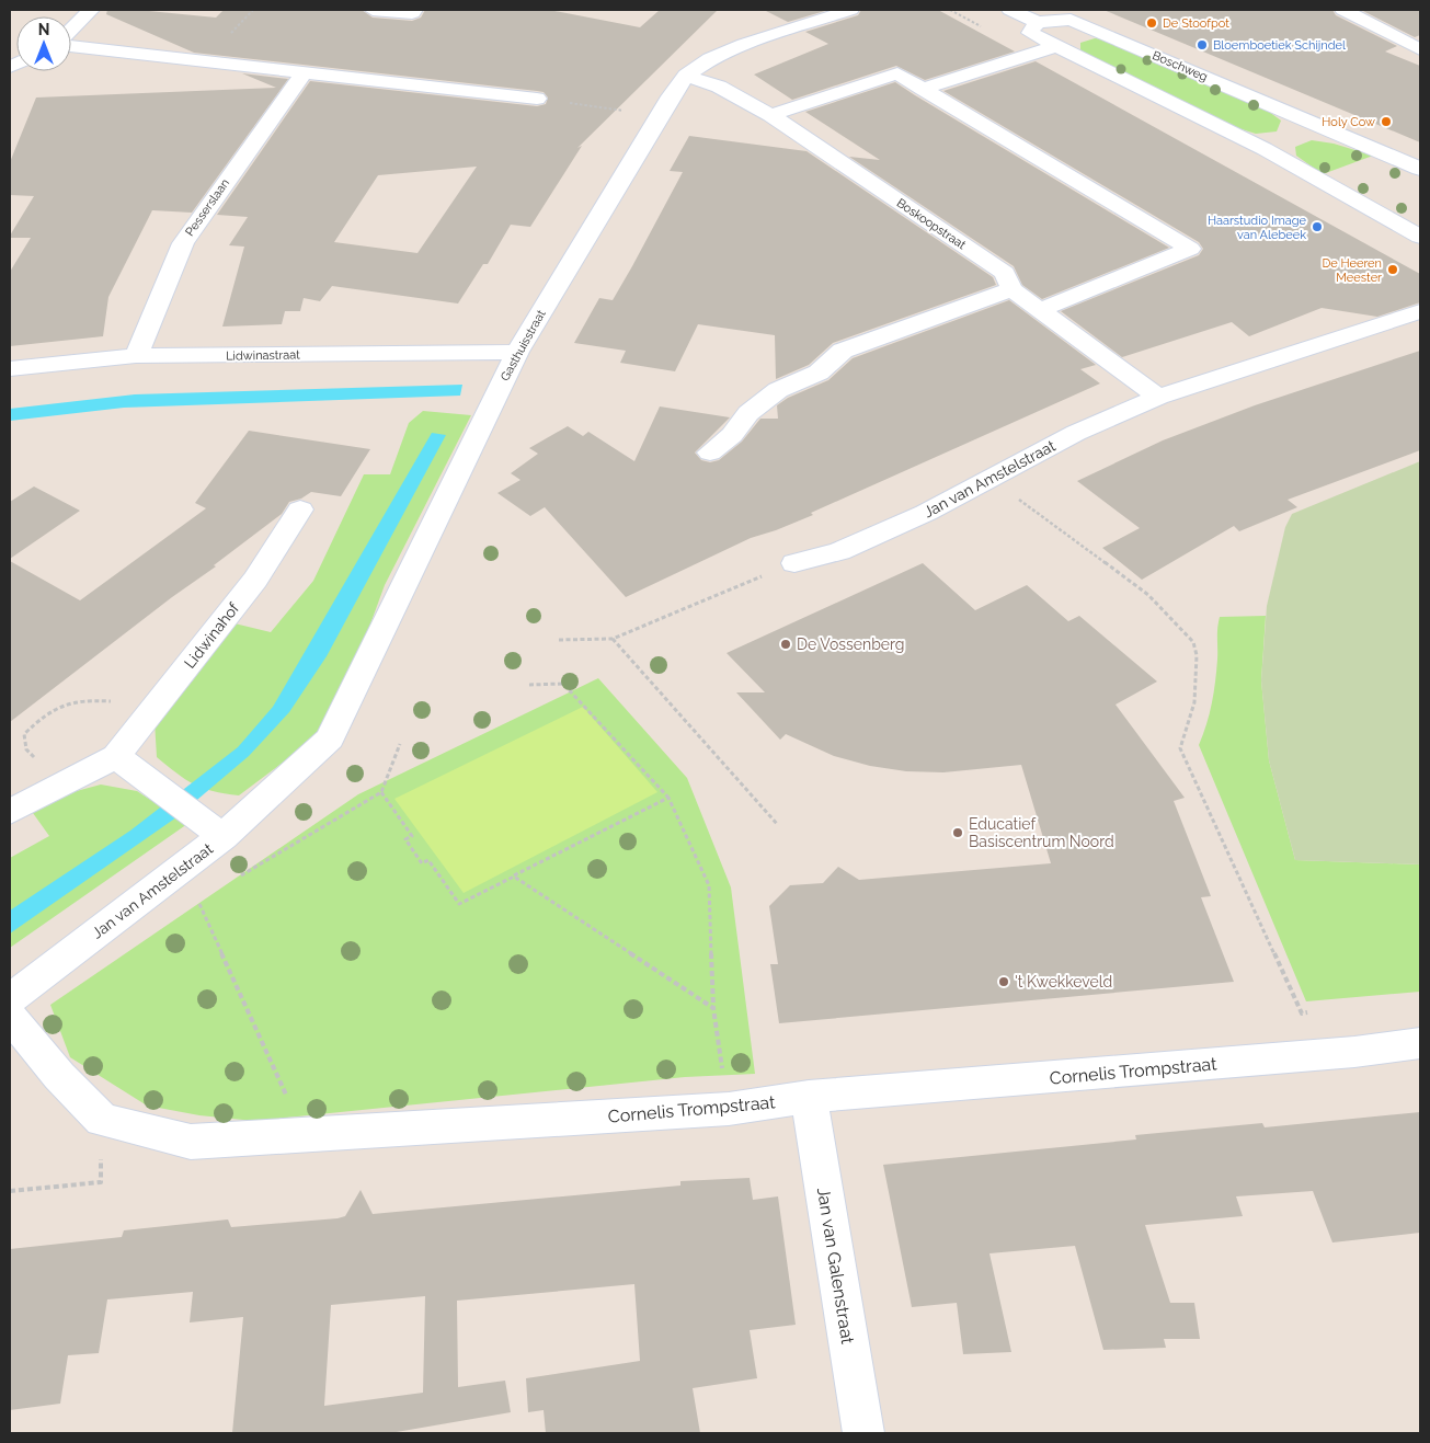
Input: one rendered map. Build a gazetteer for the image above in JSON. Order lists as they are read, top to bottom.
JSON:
{
  "streets": {
    "street": [
      "Boschweg",
      "Pesserslaan",
      "Boskoopstraat",
      "Gasthuisstraat",
      "Lidwinastraat",
      "Jan van Amstelstraat",
      "Lidwinahof",
      "Cornelis Trompstraat",
      "Jan van Galenstraat"
    ]
  },
  "crossings": [
    ["Pesserslaan", "Lidwinastraat"],
    ["Boskoopstraat", "Gasthuisstraat"],
    ["Boskoopstraat", "Jan van Amstelstraat"],
    ["Gasthuisstraat", "Lidwinastraat"],
    ["Gasthuisstraat", "Jan van Amstelstraat"],
    ["Cornelis Trompstraat", "Jan van Galenstraat"]
  ],
  "places": [
    "De Stoofpot",
    "Bloemboetiek Schijndel",
    "Holy Cow",
    "Haarstudio Image van Alebeek",
    "De Heeren Meester",
    "De Vossenberg",
    "Educatief Basiscentrum Noord",
    "'t Kwekkeveld"
  ],
  "north": "top"
}
